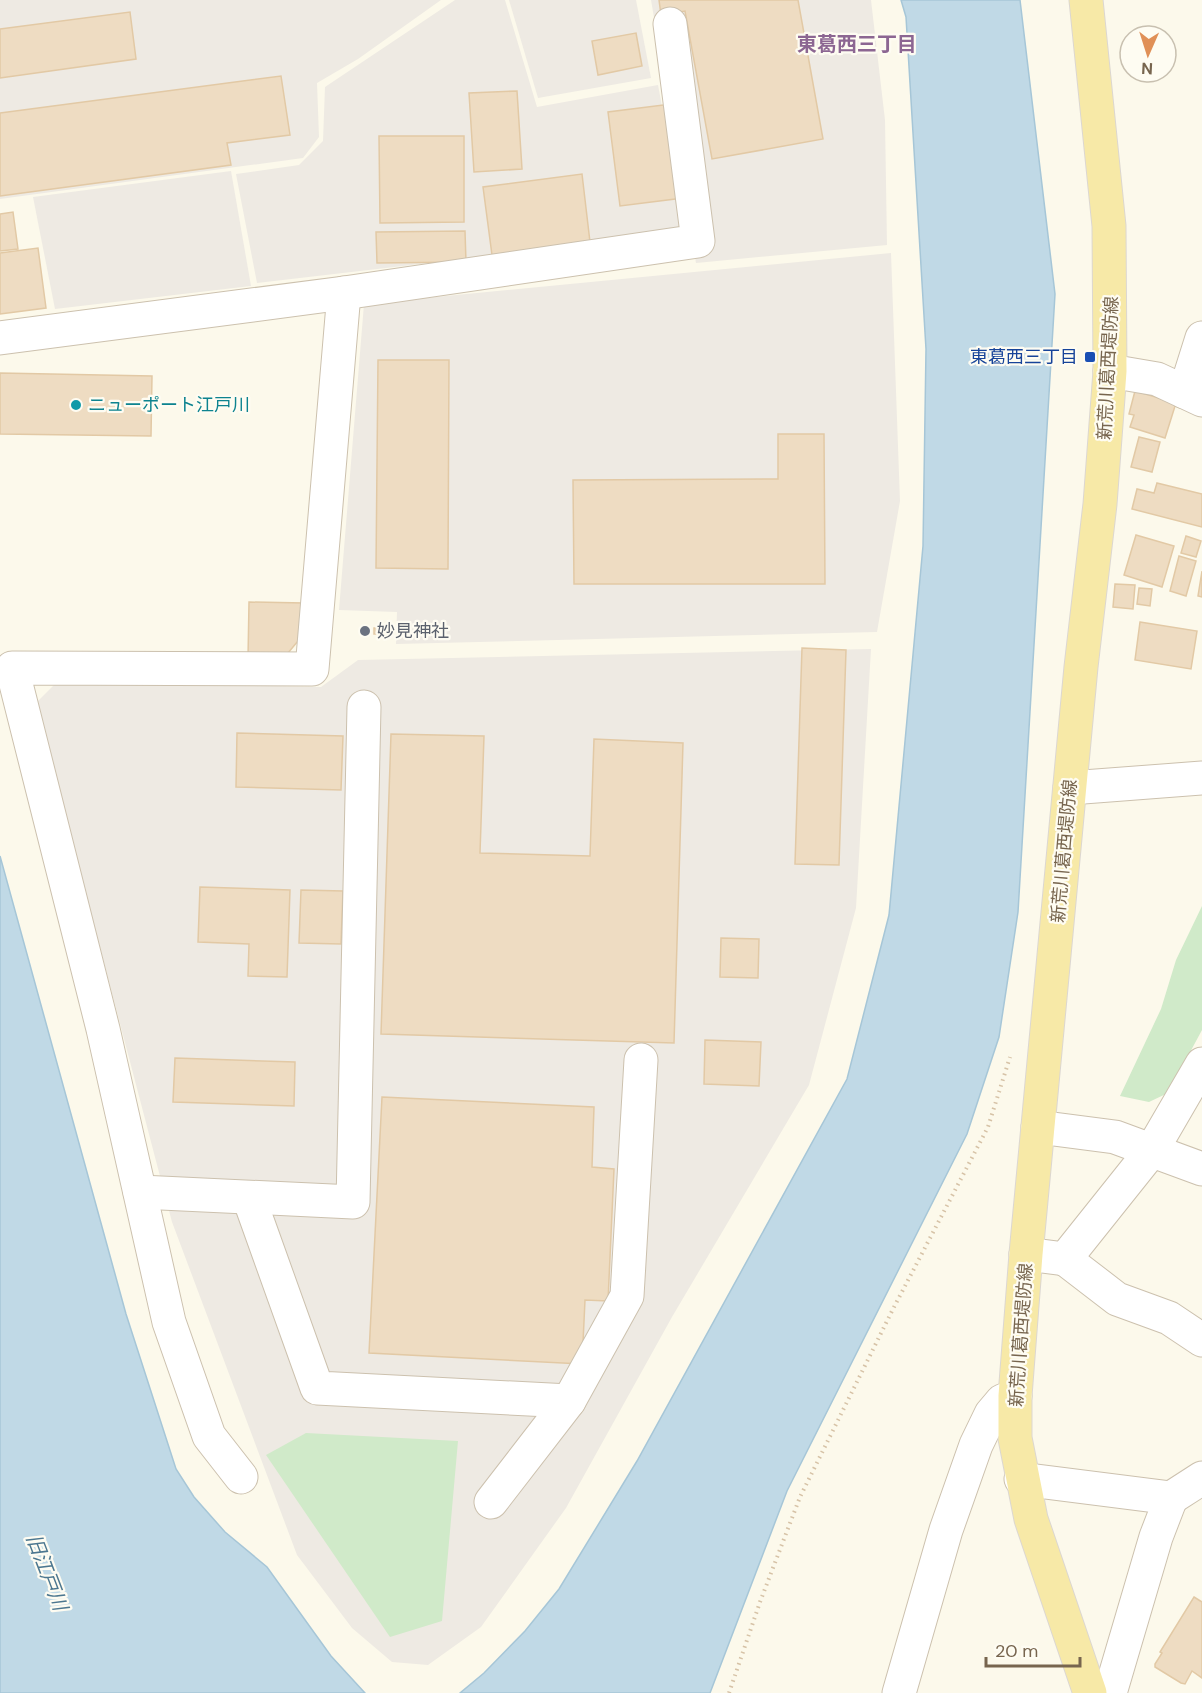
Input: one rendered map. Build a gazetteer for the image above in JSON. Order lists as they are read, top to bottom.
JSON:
{
  "streets": {
    "main road": ["新荒川葛西堤防線"]
  },
  "districts": ["東葛西三丁目"],
  "water": ["旧江戸川"],
  "places": {
    "transit": ["東葛西三丁目"],
    "other": ["ニューポート江戸川", "妙見神社"]
  },
  "scale_bar": "20 m",
  "north": "bottom"
}
